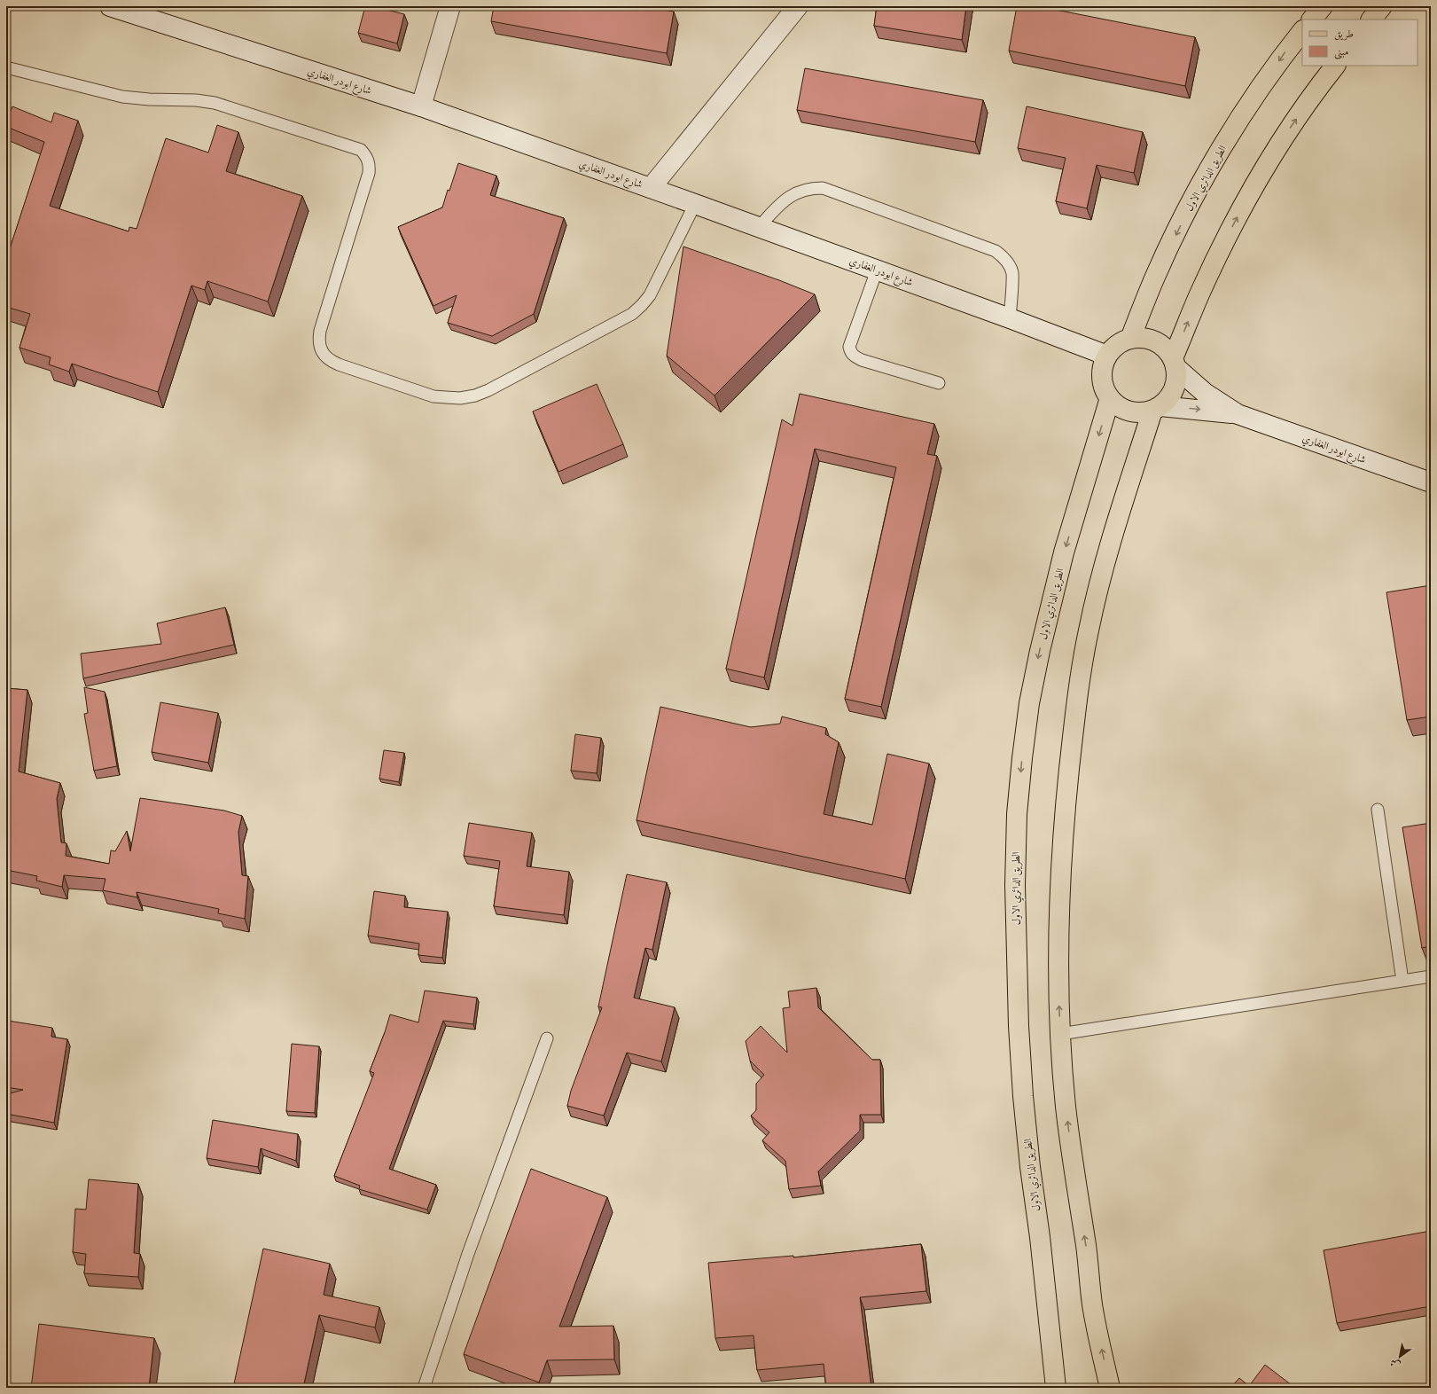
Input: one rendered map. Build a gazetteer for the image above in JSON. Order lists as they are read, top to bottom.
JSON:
{
  "streets": {
    "main road": ["الطريق الدائري الاول"],
    "street": ["شارع ابودر الغفاري"]
  },
  "crossings": [
    ["شارع ابودر الغفاري", "الطريق الدائري الاول"]
  ],
  "legend": ["طريق", "مبنى"],
  "north": "bottom left"
}
